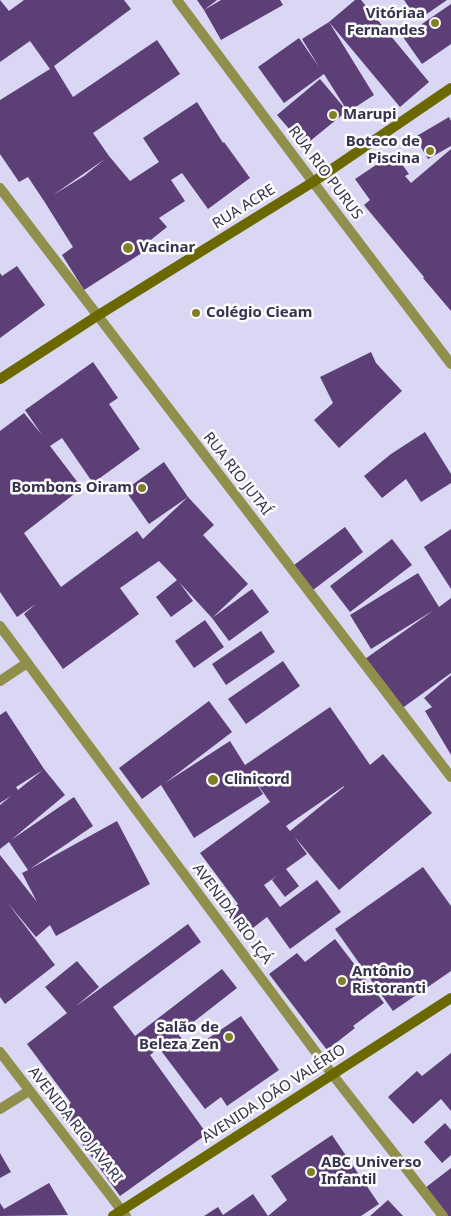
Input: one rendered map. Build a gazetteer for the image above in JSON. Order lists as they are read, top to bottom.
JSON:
{
  "streets": {
    "street": [
      "RUA RIO PURUS",
      "RUA ACRE",
      "RUA RIO JUTAÍ",
      "AVENIDA RIO IÇÁ",
      "AVENIDA JOÃO VALÉRIO",
      "AVENIDA RIO JAVARI"
    ]
  },
  "crossings": [
    ["RUA RIO PURUS", "RUA ACRE"],
    ["RUA ACRE", "RUA RIO JUTAÍ"],
    ["AVENIDA RIO IÇÁ", "AVENIDA JOÃO VALÉRIO"],
    ["AVENIDA JOÃO VALÉRIO", "AVENIDA RIO JAVARI"]
  ],
  "places": [
    "Vitóriaa Fernandes",
    "Marupi",
    "Boteco de Piscina",
    "Vacinar",
    "Colégio Cieam",
    "Bombons Oiram",
    "Clinicord",
    "Antônio Ristoranti",
    "Salão de Beleza Zen",
    "ABC Universo Infantil"
  ]
}
